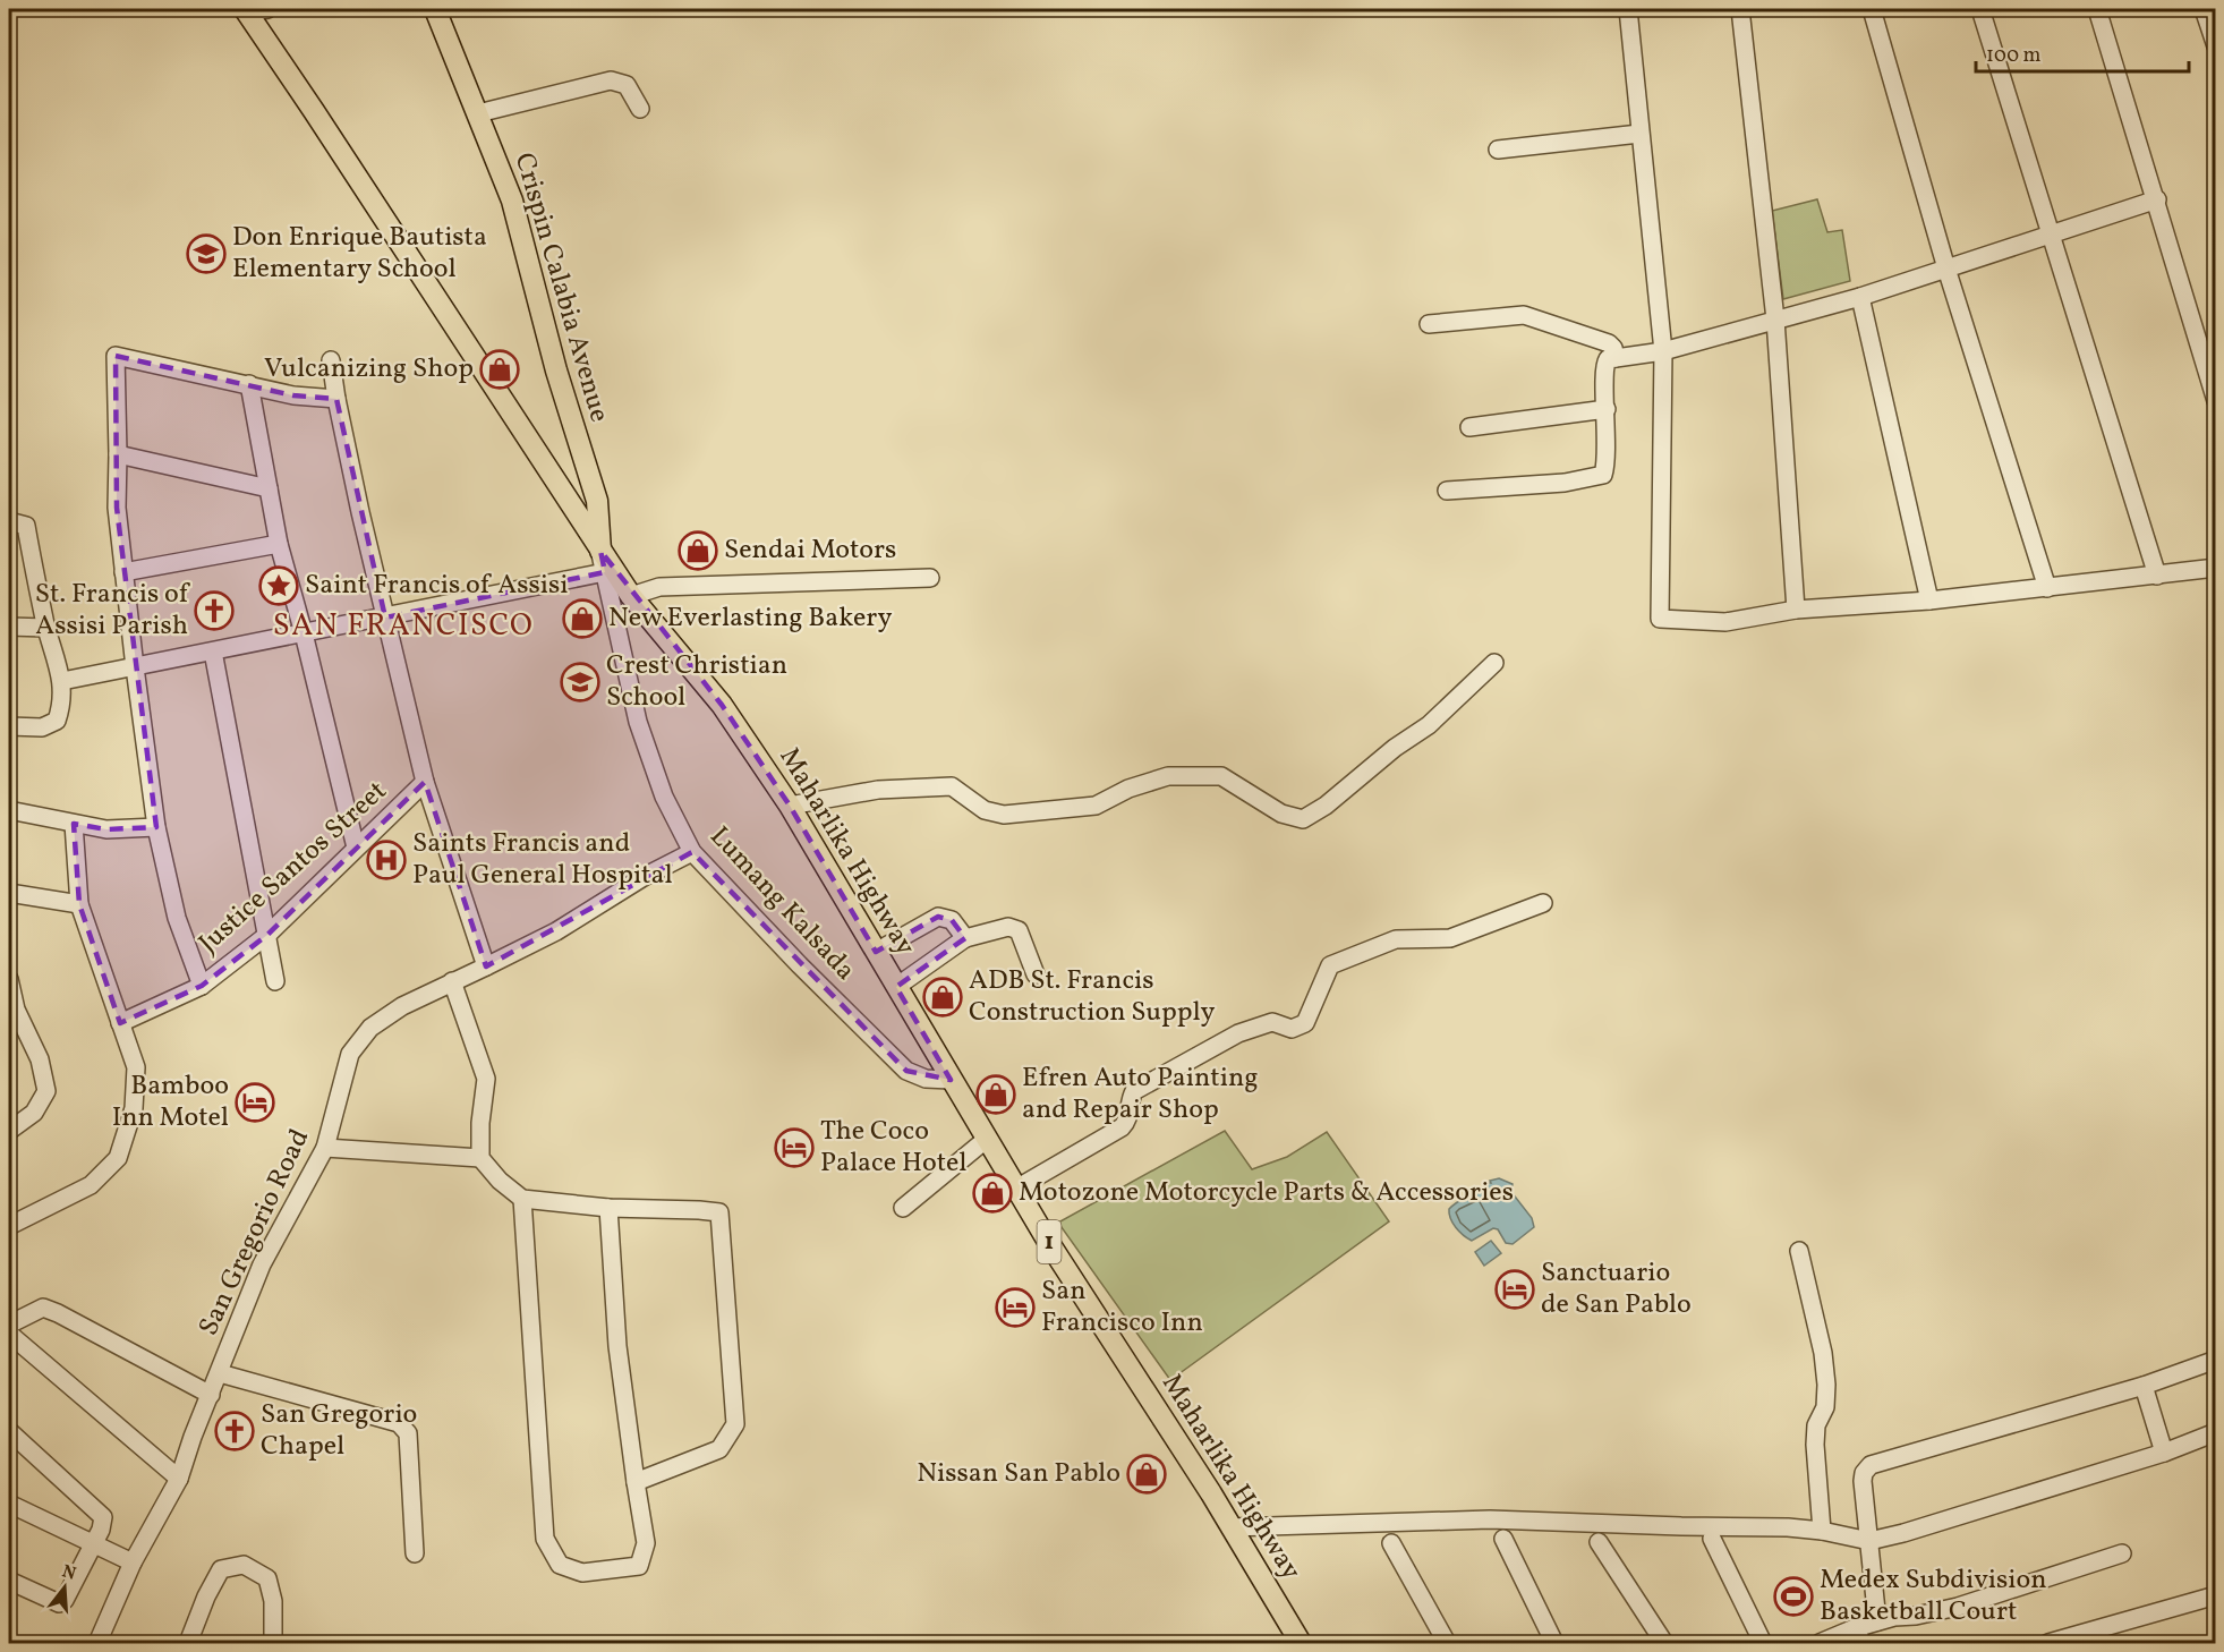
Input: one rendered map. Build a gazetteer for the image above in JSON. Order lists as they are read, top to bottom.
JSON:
{
  "streets": {
    "main road": ["Crispin Calabia Avenue", "Maharlika Highway", "1"],
    "street": ["Justice Santos Street", "Lumang Kalsada", "San Gregorio Road"]
  },
  "crossings": [
    ["Crispin Calabia Avenue", "Maharlika Highway"],
    ["Crispin Calabia Avenue", "Lumang Kalsada"],
    ["Maharlika Highway", "Lumang Kalsada"],
    ["Lumang Kalsada", "San Gregorio Road"]
  ],
  "districts": ["SAN FRANCISCO"],
  "places": {
    "school or university": ["Don Enrique Bautista Elementary School", "Crest Christian School"],
    "shop": [
      "Vulcanizing Shop",
      "Sendai Motors",
      "New Everlasting Bakery",
      "ADB St. Francis Construction Supply",
      "Efren Auto Painting and Repair Shop",
      "Motozone Motorcycle Parts & Accessories",
      "Nissan San Pablo"
    ],
    "place": ["Saint Francis of Assisi"],
    "church": ["St. Francis of Assisi Parish", "San Gregorio Chapel"],
    "hospital": ["Saints Francis and Paul General Hospital"],
    "hotel": [
      "Bamboo Inn Motel",
      "The Coco Palace Hotel",
      "Sanctuario de San Pablo",
      "San Francisco Inn"
    ],
    "sports": ["Medex Subdivision Basketball Court"]
  },
  "scale_bar": "100 m",
  "north": "top"
}
